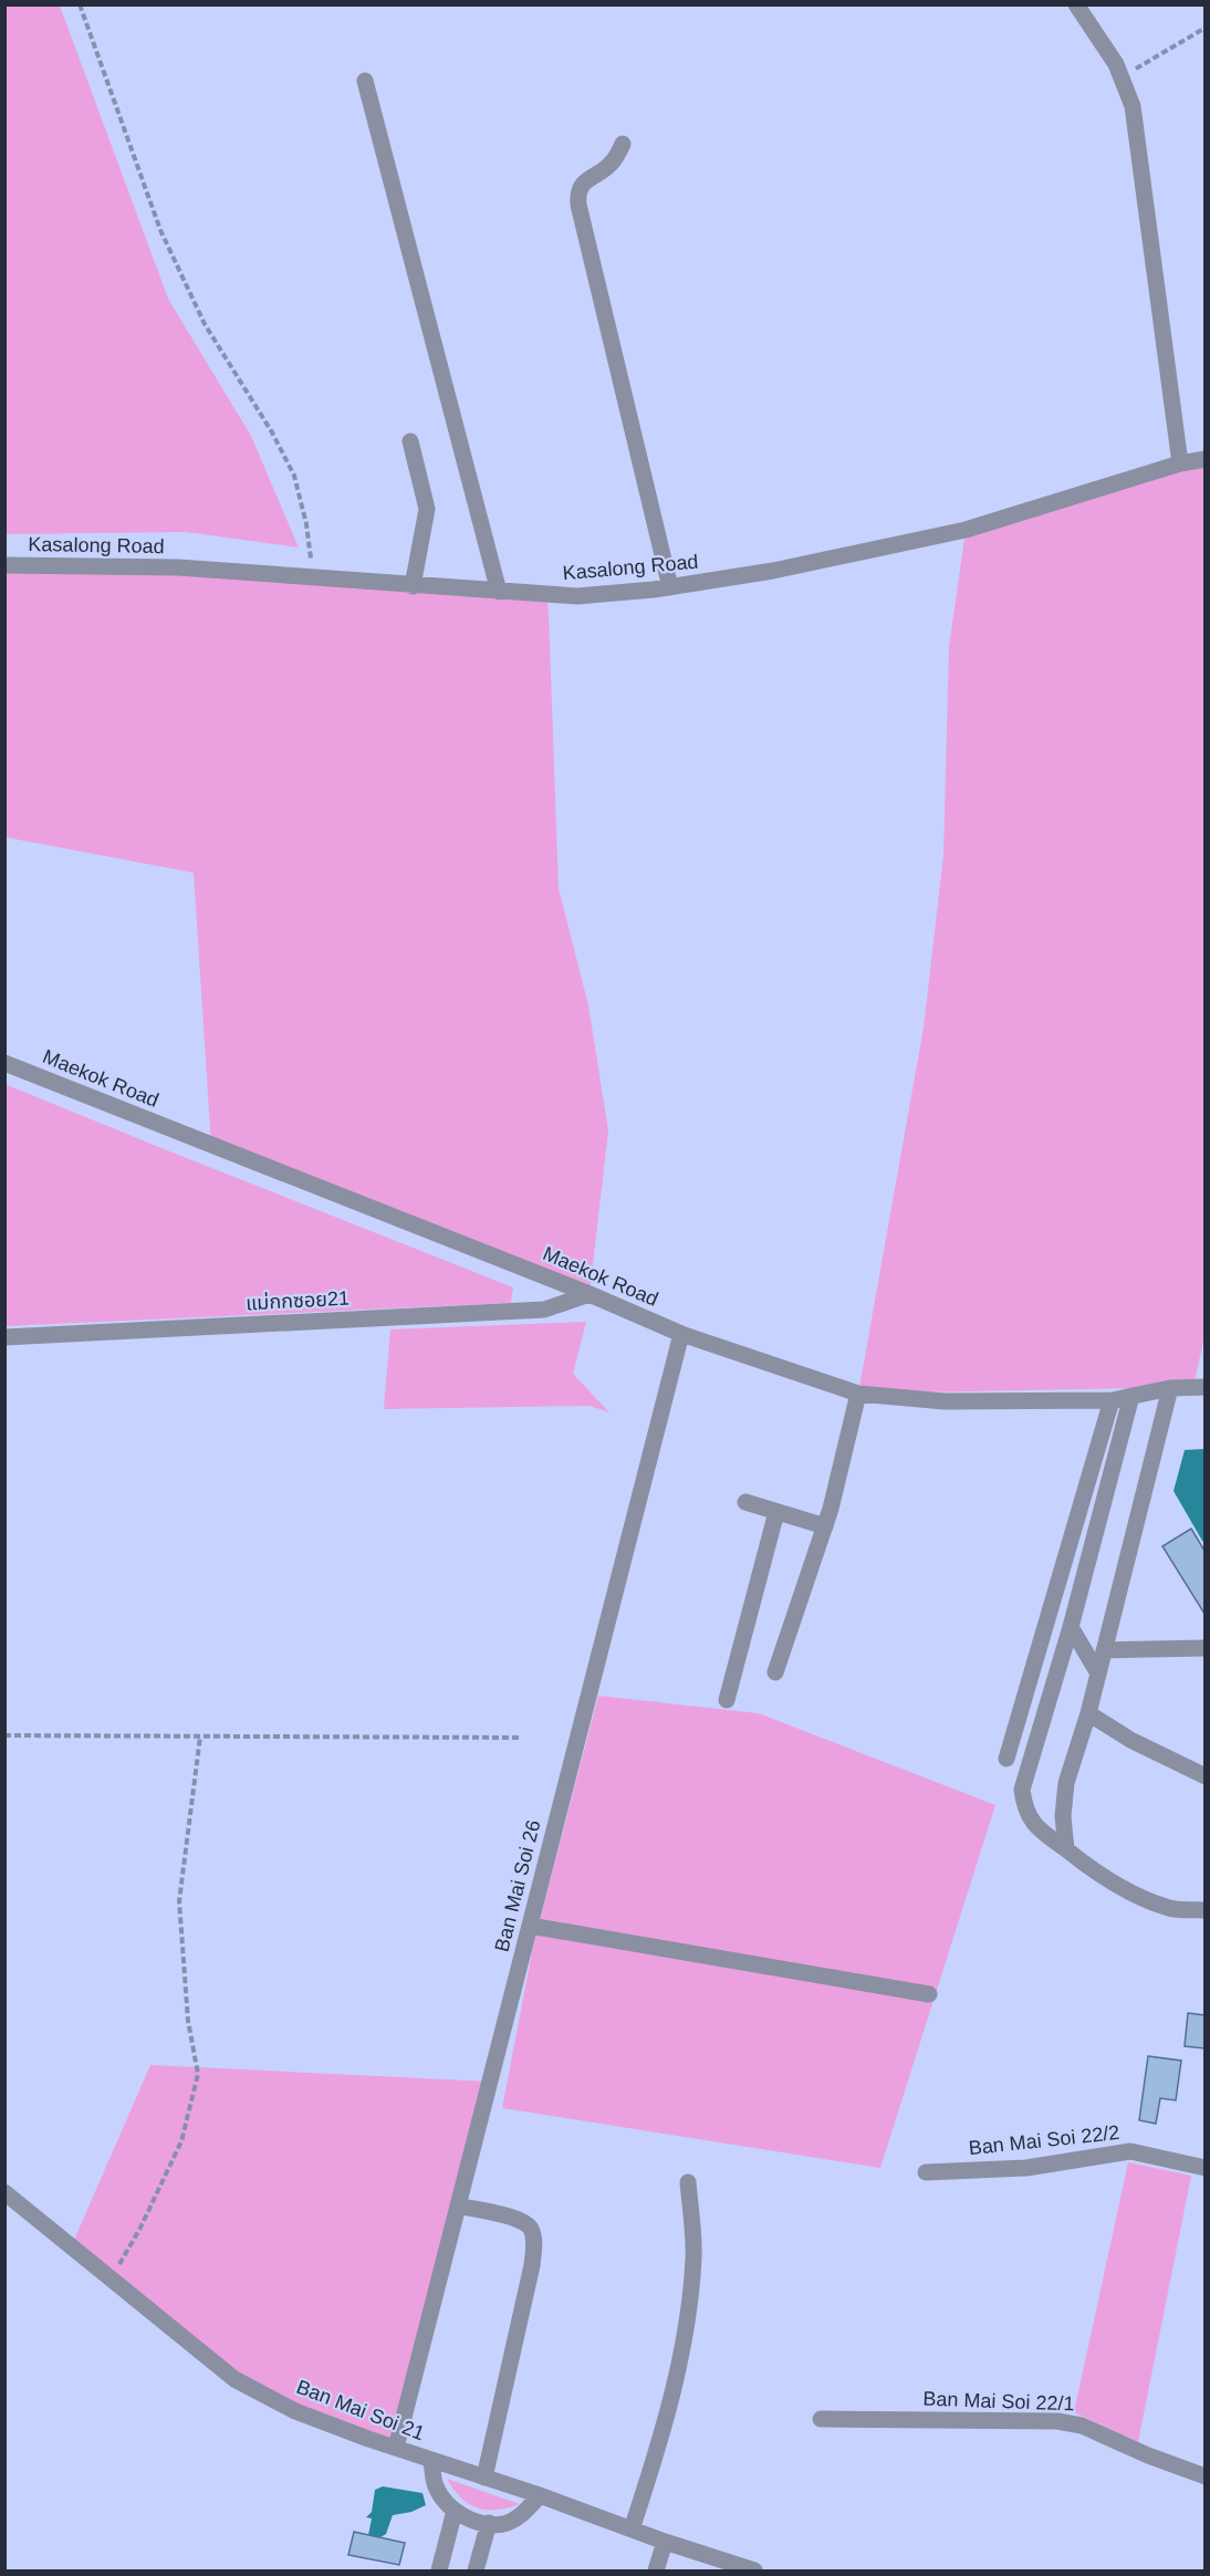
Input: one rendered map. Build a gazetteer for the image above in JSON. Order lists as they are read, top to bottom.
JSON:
{
  "streets": {
    "street": [
      "Kasalong Road",
      "Maekok Road",
      "แม่กกซอย21",
      "Ban Mai Soi 26",
      "Ban Mai Soi 22/2",
      "Ban Mai Soi 22/1",
      "Ban Mai Soi 21"
    ]
  },
  "crossings": [
    ["Maekok Road", "แม่กกซอย21"],
    ["Maekok Road", "Ban Mai Soi 26"],
    ["Ban Mai Soi 26", "Ban Mai Soi 21"]
  ]
}
